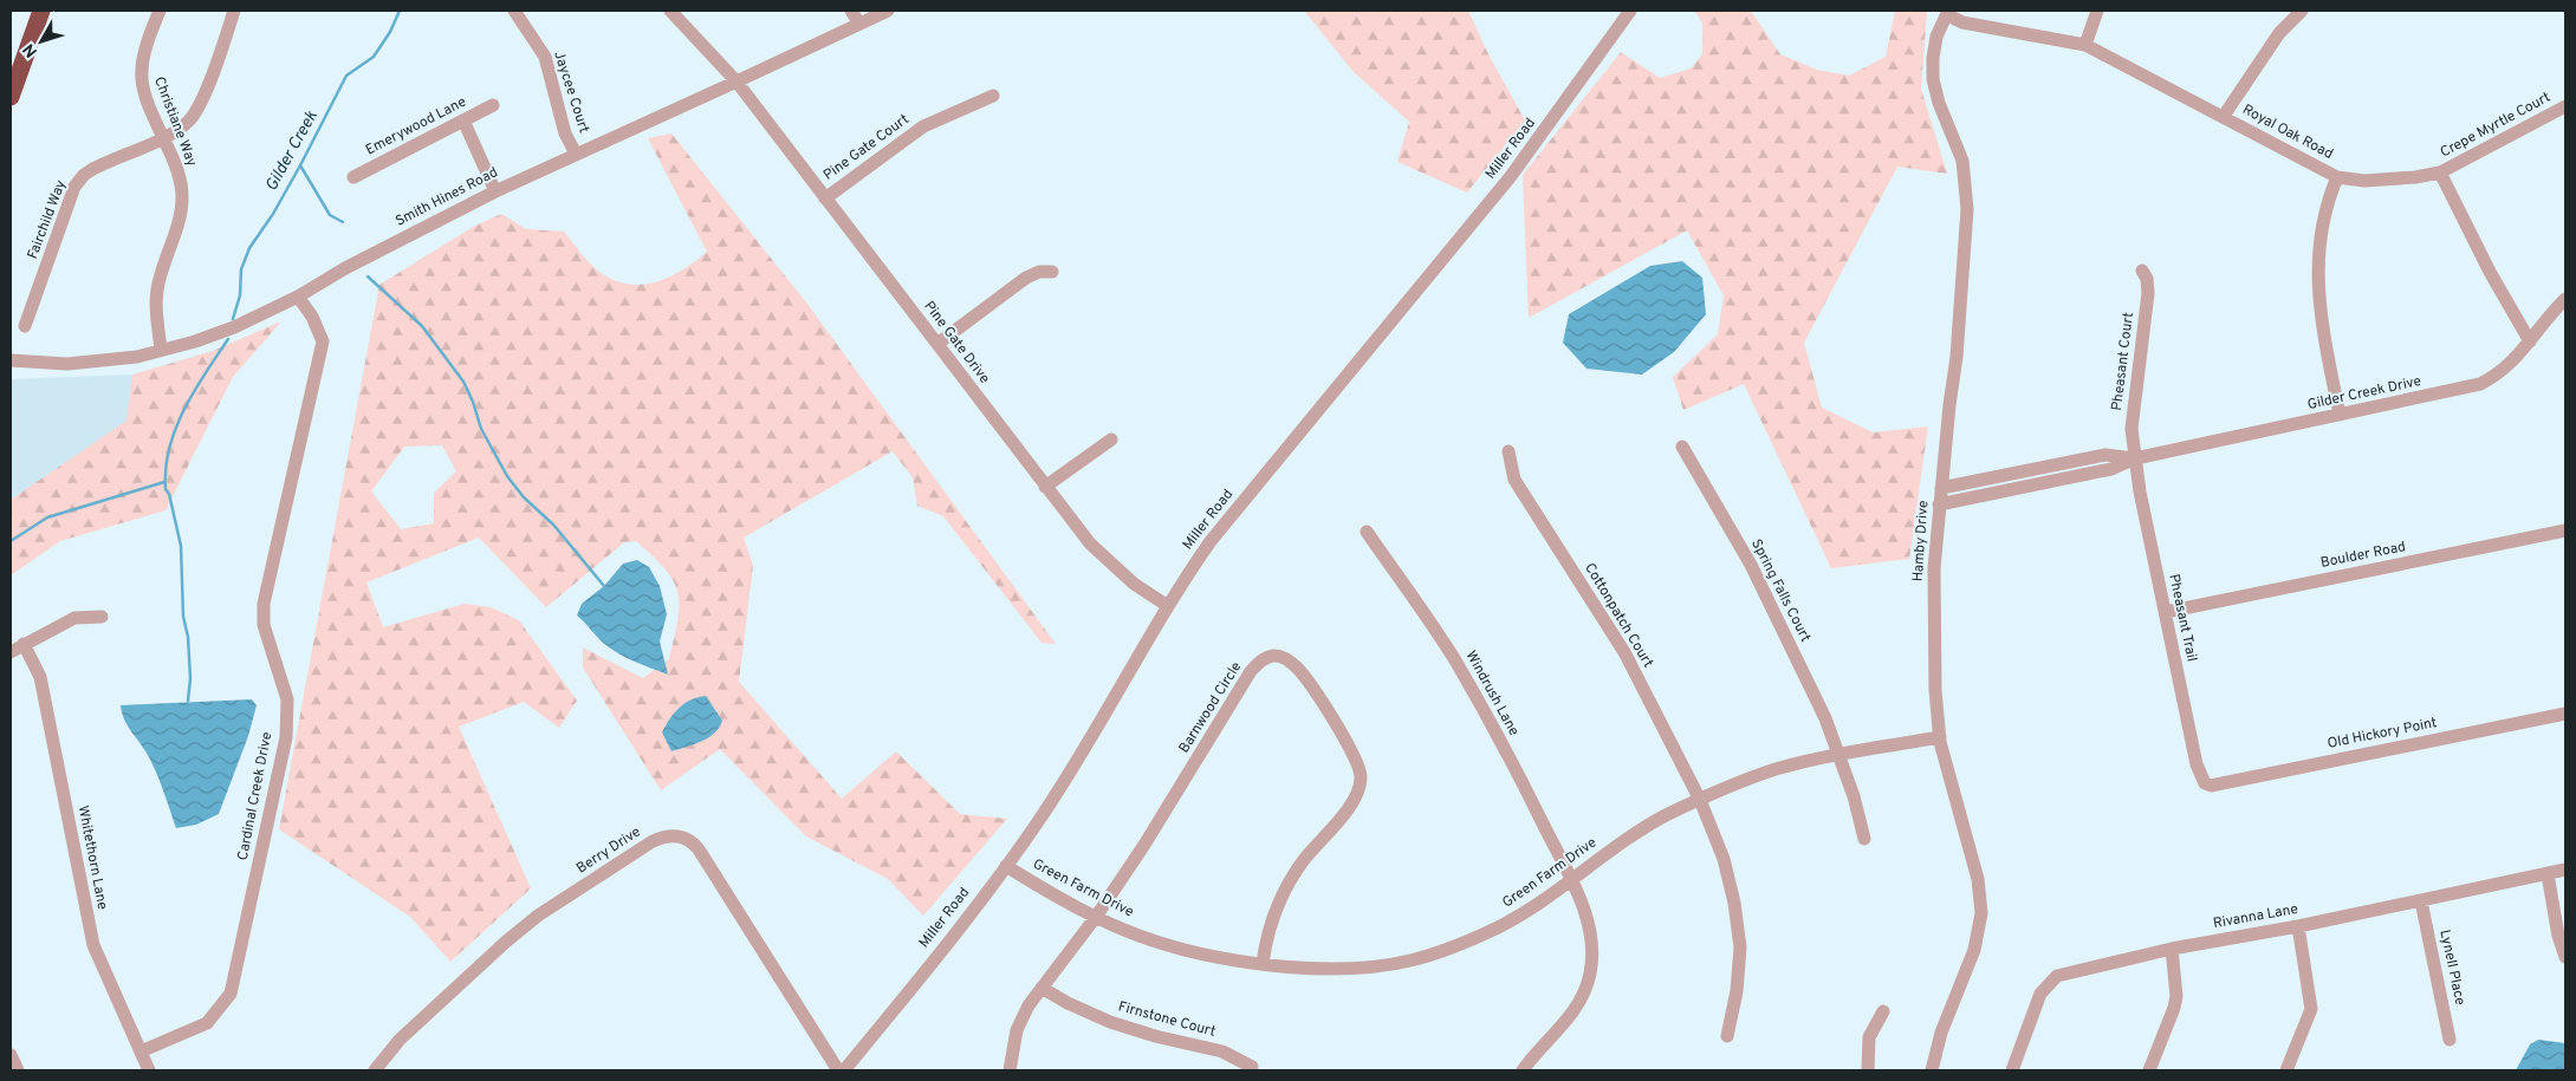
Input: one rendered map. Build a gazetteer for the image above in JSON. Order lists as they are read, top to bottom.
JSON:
{
  "streets": {
    "street": [
      "Jaycee Court",
      "Christiane Way",
      "Crepe Myrtle Court",
      "Emerywood Lane",
      "Royal Oak Road",
      "Pine Gate Court",
      "Miller Road",
      "Smith Hines Road",
      "Fairchild Way",
      "Pine Gate Drive",
      "Pheasant Court",
      "Gilder Creek Drive",
      "Hamby Drive",
      "Boulder Road",
      "Spring Falls Court",
      "Cottonpatch Court",
      "Pheasant Trail",
      "Windrush Lane",
      "Barnwood Circle",
      "Old Hickory Point",
      "Cardinal Creek Drive",
      "Berry Drive",
      "Whitethorn Lane",
      "Green Farm Drive",
      "Rivanna Lane",
      "Lynell Place",
      "Firnstone Court"
    ]
  },
  "crossings": [
    ["Jaycee Court", "Smith Hines Road"],
    ["Christiane Way", "Smith Hines Road"],
    ["Christiane Way", "Fairchild Way"],
    ["Crepe Myrtle Court", "Royal Oak Road"],
    ["Royal Oak Road", "Hamby Drive"],
    ["Pine Gate Court", "Pine Gate Drive"],
    ["Miller Road", "Pine Gate Drive"],
    ["Miller Road", "Green Farm Drive"],
    ["Smith Hines Road", "Pine Gate Drive"],
    ["Smith Hines Road", "Cardinal Creek Drive"],
    ["Pheasant Court", "Gilder Creek Drive"],
    ["Pheasant Court", "Pheasant Trail"],
    ["Gilder Creek Drive", "Hamby Drive"],
    ["Gilder Creek Drive", "Pheasant Trail"],
    ["Hamby Drive", "Green Farm Drive"],
    ["Boulder Road", "Pheasant Trail"],
    ["Spring Falls Court", "Green Farm Drive"],
    ["Cottonpatch Court", "Green Farm Drive"],
    ["Pheasant Trail", "Old Hickory Point"],
    ["Windrush Lane", "Green Farm Drive"],
    ["Barnwood Circle", "Green Farm Drive"],
    ["Cardinal Creek Drive", "Whitethorn Lane"],
    ["Rivanna Lane", "Lynell Place"]
  ],
  "water": ["Gilder Creek"],
  "north": "bottom left"
}
